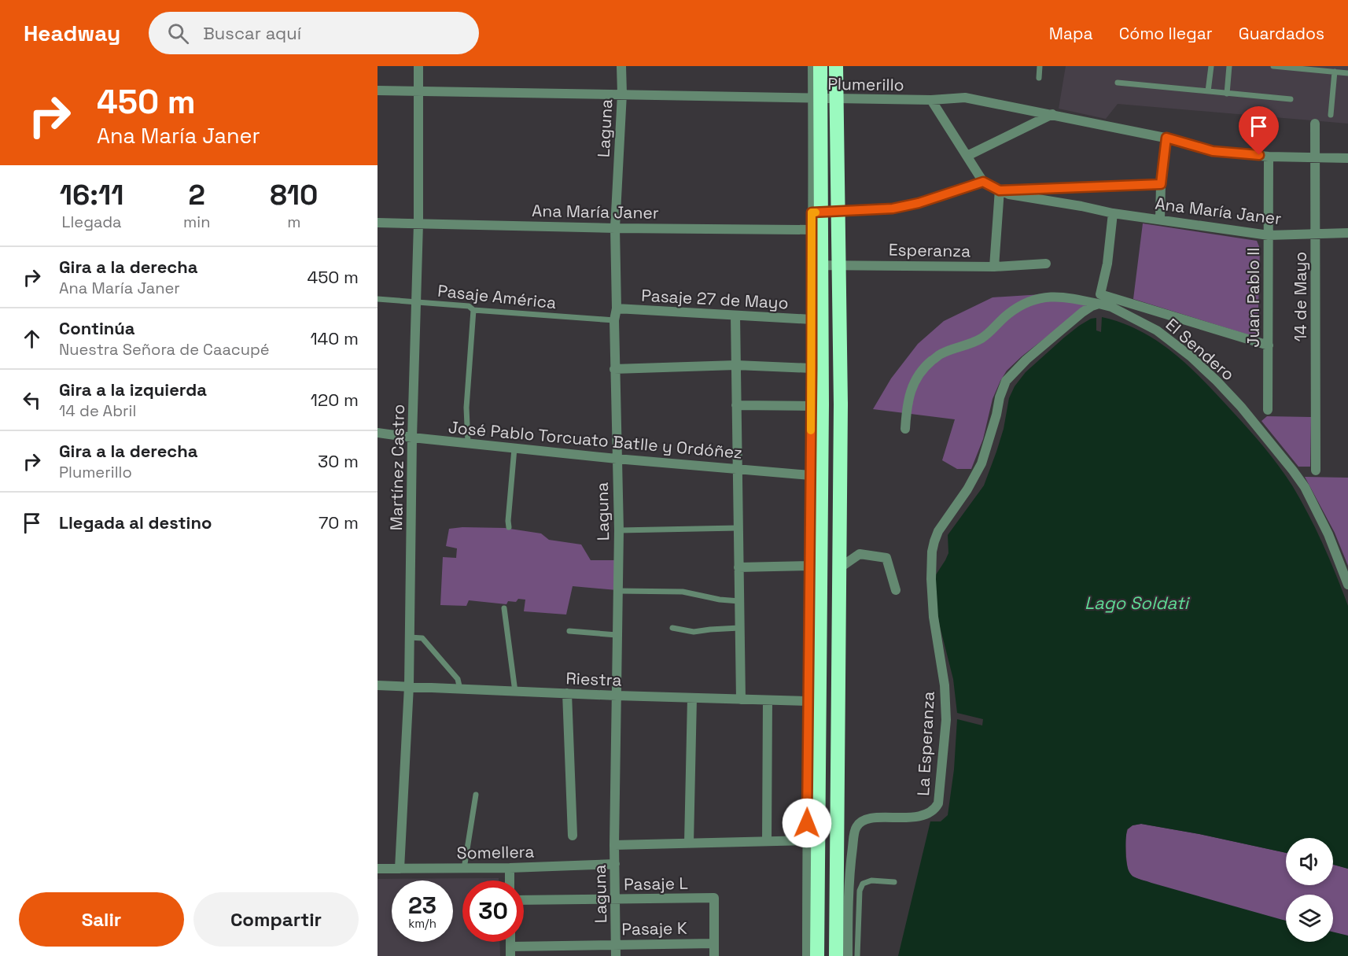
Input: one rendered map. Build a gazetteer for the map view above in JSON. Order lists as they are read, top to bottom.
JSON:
{
  "streets": {
    "street": [
      "Plumerillo",
      "Laguna",
      "Ana María Janer",
      "Esperanza",
      "14 de Mayo",
      "Juan Pablo II",
      "Pasaje 27 de Mayo",
      "El Sendero",
      "José Pablo Torcuato Batlle y Ordóñez",
      "Martínez Castro",
      "Riestra",
      "La Esperanza",
      "Somellera",
      "Pasaje L",
      "Pasaje K"
    ],
    "lane": ["Pasaje América"]
  },
  "crossings": [
    ["Plumerillo", "Laguna"],
    ["Plumerillo", "14 de Mayo"],
    ["Plumerillo", "Juan Pablo II"],
    ["Plumerillo", "Martínez Castro"],
    ["Laguna", "Ana María Janer"],
    ["Laguna", "Pasaje América"],
    ["Laguna", "Pasaje 27 de Mayo"],
    ["Laguna", "José Pablo Torcuato Batlle y Ordóñez"],
    ["Laguna", "Riestra"],
    ["Laguna", "Somellera"],
    ["Laguna", "Pasaje L"],
    ["Laguna", "Pasaje K"],
    ["Ana María Janer", "14 de Mayo"],
    ["Ana María Janer", "Juan Pablo II"],
    ["Ana María Janer", "Martínez Castro"],
    ["Pasaje América", "Martínez Castro"],
    ["El Sendero", "La Esperanza"],
    ["José Pablo Torcuato Batlle y Ordóñez", "Martínez Castro"],
    ["Martínez Castro", "Riestra"],
    ["Martínez Castro", "Somellera"],
    ["Pasaje L", "Pasaje K"]
  ],
  "water": ["Lago Soldati"],
  "page": {
    "header": "Headway",
    "search": "Buscar aquí",
    "nav": ["Mapa", "Cómo llegar", "Guardados"],
    "turn": ["450 m", "Ana María Janer"],
    "eta": [
      "16:11",
      "Llegada",
      "2",
      "min",
      "810",
      "m"
    ],
    "list": [
      {
        "name": "Gira a la derecha",
        "note": "Ana María Janer",
        "value": "450 m"
      },
      {
        "name": "Continúa",
        "note": "Nuestra Señora de Caacupé",
        "value": "140 m"
      },
      {
        "name": "Gira a la izquierda",
        "note": "14 de Abril",
        "value": "120 m"
      },
      {
        "name": "Gira a la derecha",
        "note": "Plumerillo",
        "value": "30 m"
      },
      {
        "name": "Llegada al destino",
        "value": "70 m"
      }
    ],
    "speed": "23 km/h",
    "limit": "30",
    "buttons": ["Salir", "Compartir"]
  }
}
